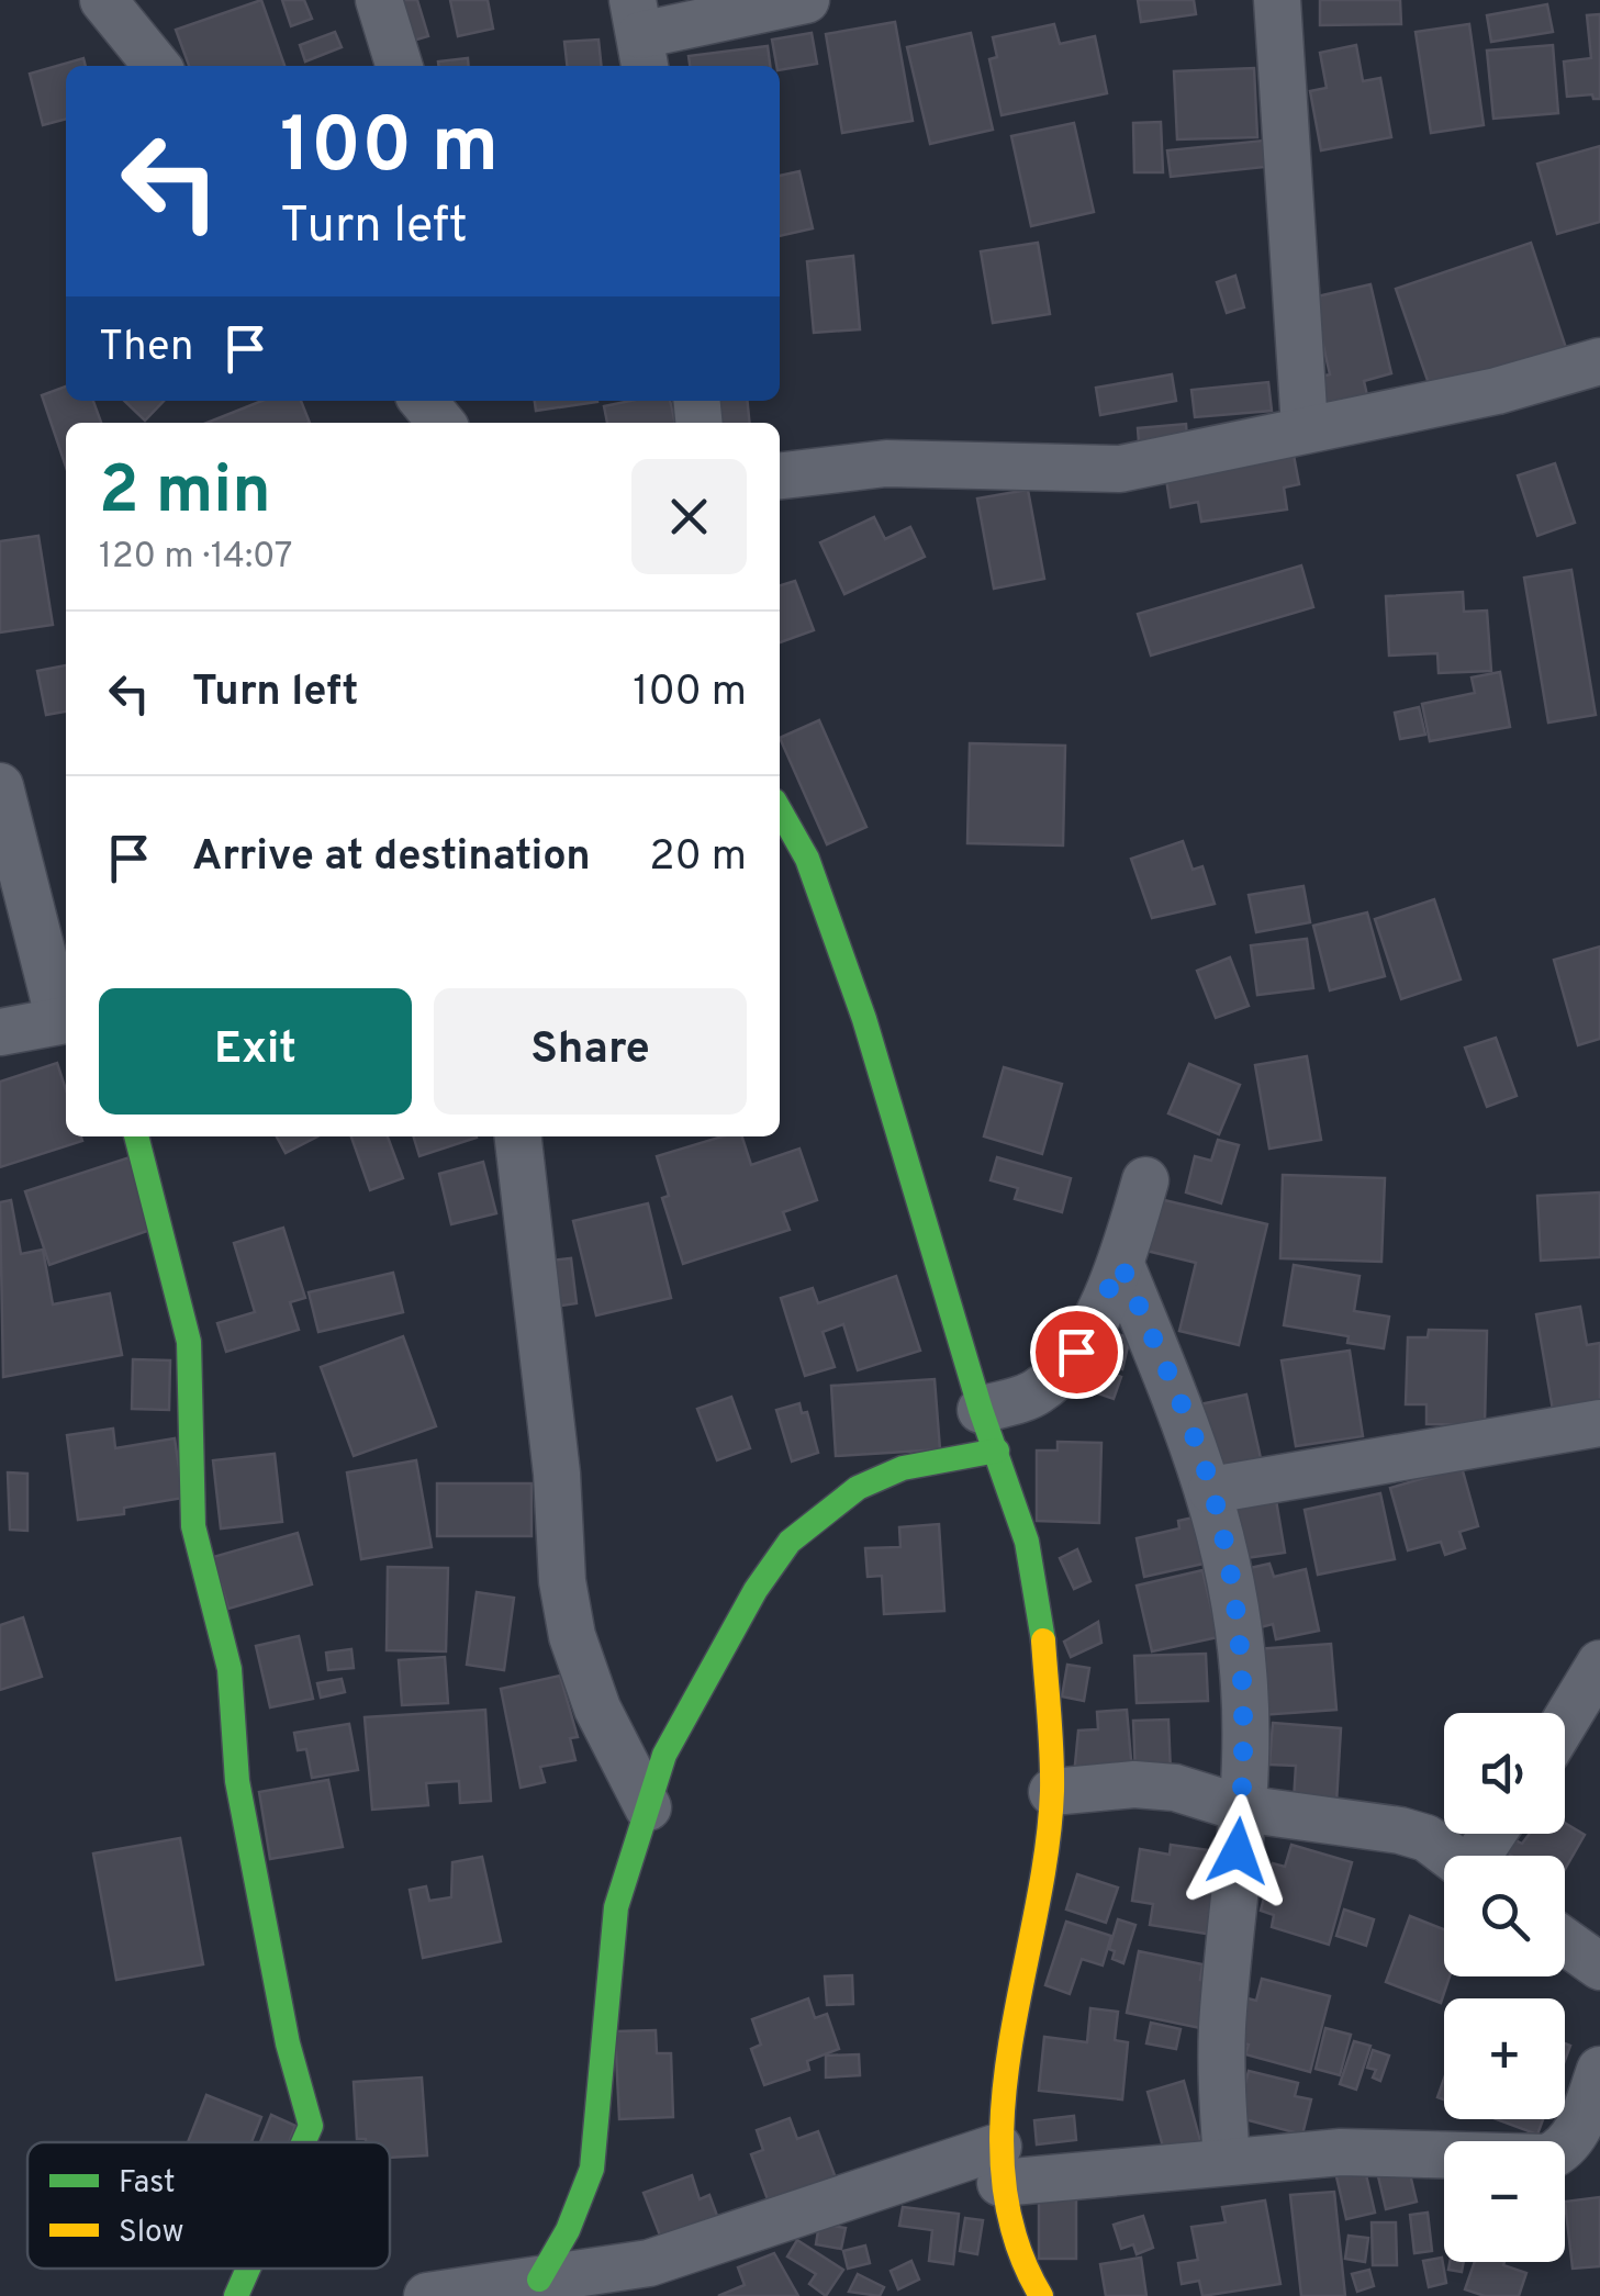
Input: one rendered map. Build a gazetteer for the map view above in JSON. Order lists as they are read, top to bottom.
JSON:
{
  "legend": ["Fast", "Slow"],
  "page": {
    "turn": ["100 m", "Turn left"],
    "then": "Then",
    "heading": ["2 min", "120 m · 14:07"],
    "list": [
      {
        "name": "Turn left",
        "value": "100 m"
      },
      {
        "name": "Arrive at destination",
        "value": "20 m"
      }
    ],
    "buttons": ["Exit", "Share"],
    "map_buttons": ["+", "−"]
  }
}
